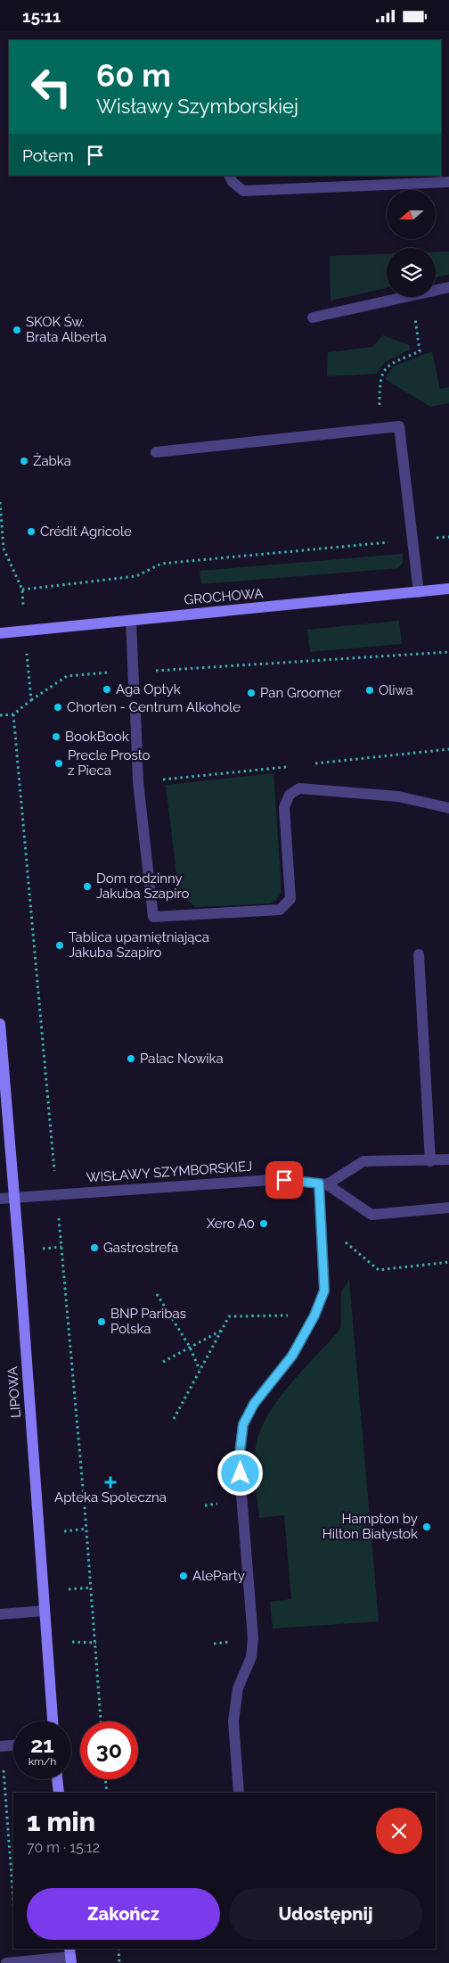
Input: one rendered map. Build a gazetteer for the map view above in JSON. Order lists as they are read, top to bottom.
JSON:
{
  "streets": {
    "street": ["GROCHOWA", "WISŁAWY SZYMBORSKIEJ", "LIPOWA"]
  },
  "crossings": [
    ["WISŁAWY SZYMBORSKIEJ", "LIPOWA"]
  ],
  "places": {
    "other": [
      "SKOK Św. Brata Alberta",
      "Żabka",
      "Crédit Agricole",
      "Aga Optyk",
      "Oliwa",
      "Pan Groomer",
      "Chorten - Centrum Alkohole",
      "BookBook",
      "Precle Prosto z Pieca",
      "Dom rodzinny Jakuba Szapiro",
      "Tablica upamiętniająca Jakuba Szapiro",
      "Pałac Nowika",
      "Xero A0",
      "Gastrostrefa",
      "BNP Paribas Polska",
      "Hampton by Hilton Białystok",
      "AleParty"
    ],
    "health": ["Apteka Społeczna"]
  },
  "north": "left",
  "page": {
    "status": "15:11",
    "turn": ["60 m", "Wisławy Szymborskiej"],
    "then": "Potem",
    "speed": "21 km/h",
    "limit": "30",
    "heading": ["1 min", "70 m · 15:12"],
    "buttons": ["Zakończ", "Udostępnij"]
  }
}
